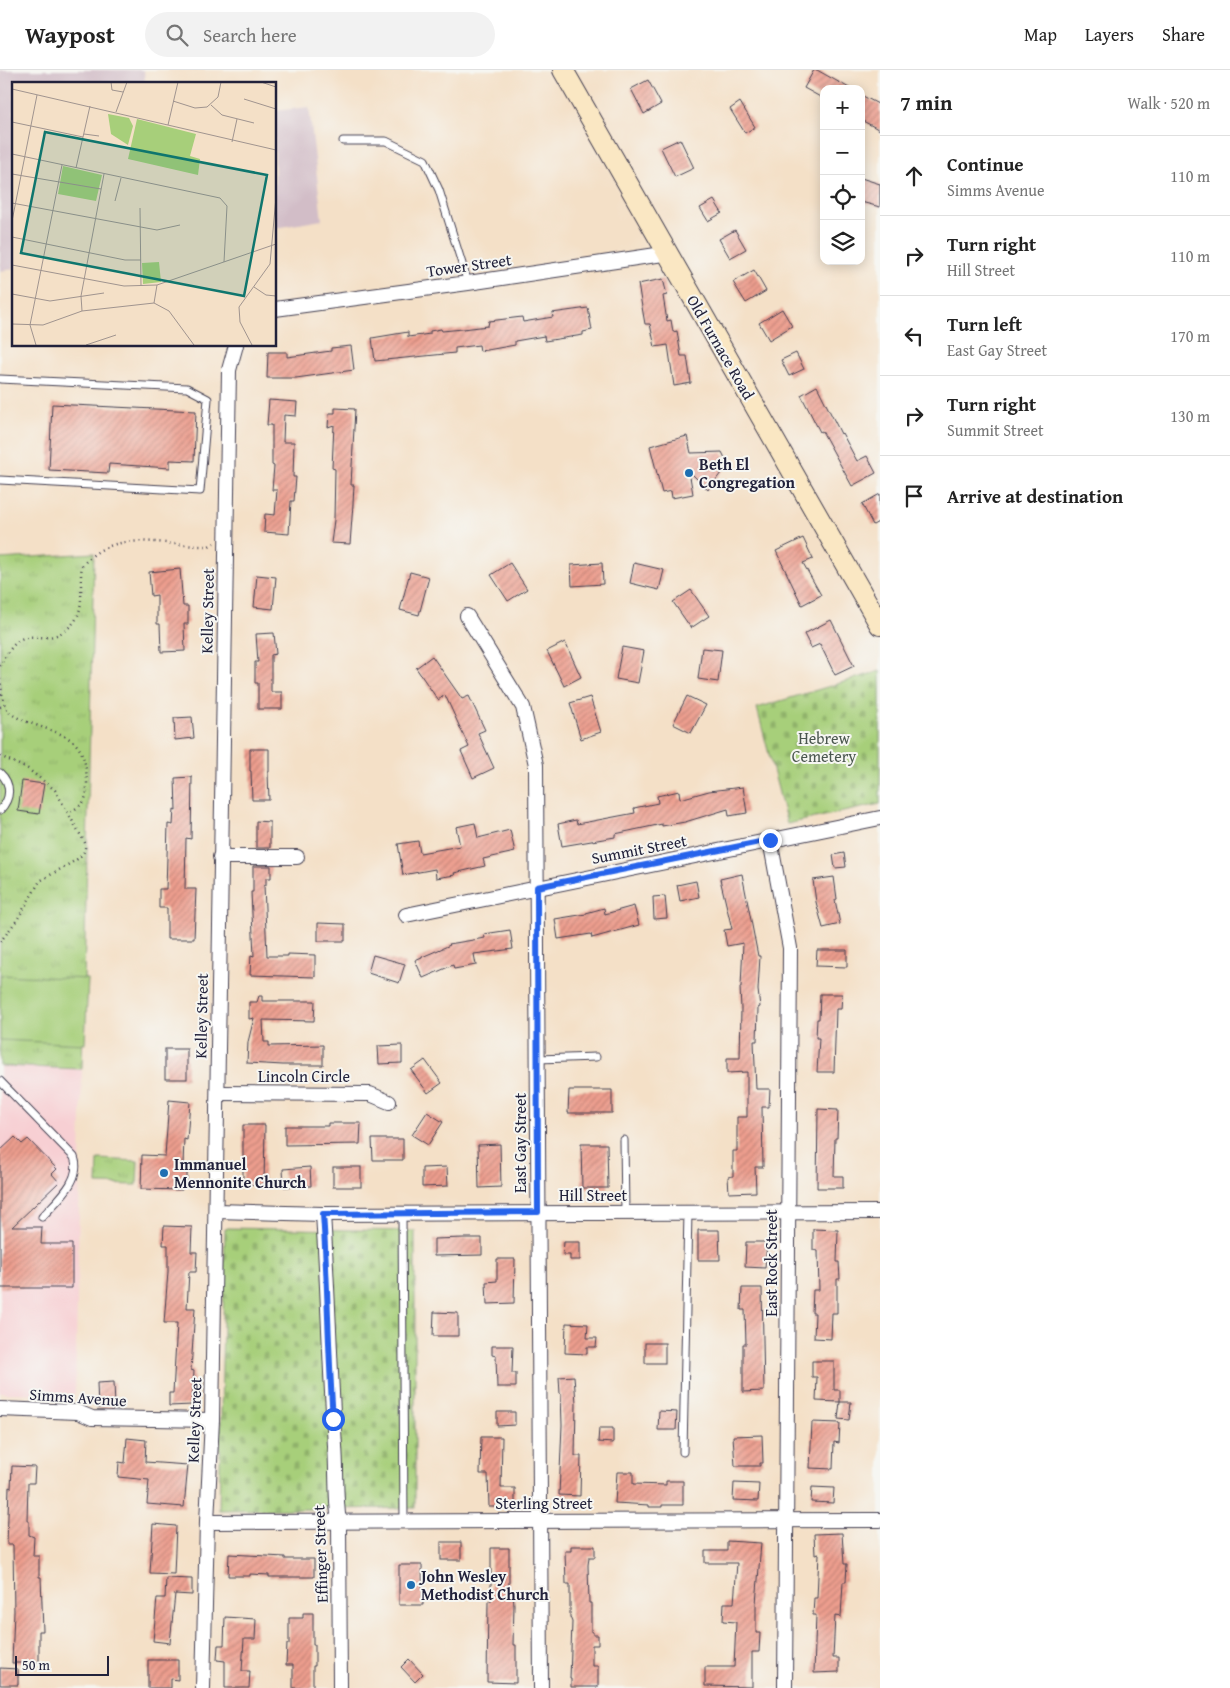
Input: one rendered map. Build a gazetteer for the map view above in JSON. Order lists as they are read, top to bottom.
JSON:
{
  "streets": {
    "street": [
      "Tower Street",
      "Old Furnace Road",
      "Kelley Street",
      "Summit Street",
      "Lincoln Circle",
      "East Gay Street",
      "Hill Street",
      "East Rock Street",
      "Simms Avenue",
      "Sterling Street",
      "Effinger Street"
    ]
  },
  "crossings": [
    ["Tower Street", "Old Furnace Road"],
    ["Kelley Street", "Lincoln Circle"],
    ["Kelley Street", "Hill Street"],
    ["Kelley Street", "Simms Avenue"],
    ["Kelley Street", "Sterling Street"],
    ["Summit Street", "East Gay Street"],
    ["Summit Street", "East Rock Street"],
    ["East Gay Street", "Hill Street"],
    ["East Gay Street", "Sterling Street"],
    ["Hill Street", "East Rock Street"],
    ["Hill Street", "Effinger Street"],
    ["East Rock Street", "Sterling Street"],
    ["Sterling Street", "Effinger Street"]
  ],
  "parks": ["Hebrew Cemetery"],
  "places": ["Beth El Congregation", "Immanuel Mennonite Church", "John Wesley Methodist Church"],
  "scale_bar": "50 m",
  "page": {
    "header": "Waypost",
    "search": "Search here",
    "nav": ["Map", "Layers", "Share"],
    "heading": ["7 min", "Walk · 520 m"],
    "map_buttons": ["+", "−"],
    "list": [
      ["Continue", "Simms Avenue", "110 m"],
      ["Turn right", "Hill Street", "110 m"],
      ["Turn left", "East Gay Street", "170 m"],
      ["Turn right", "Summit Street", "130 m"],
      "Arrive at destination"
    ],
    "scale": "50 m"
  }
}
